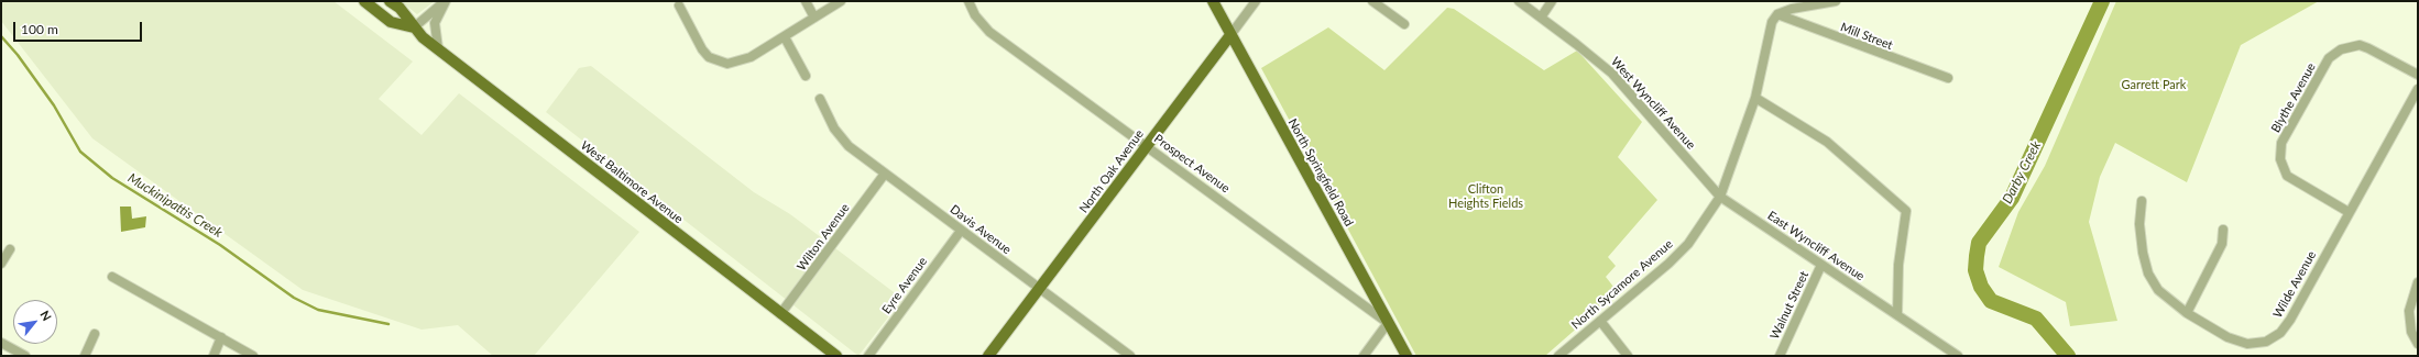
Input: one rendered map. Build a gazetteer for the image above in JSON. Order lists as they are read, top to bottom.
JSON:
{
  "streets": {
    "main road": ["North Oak Avenue", "North Springfield Road", "West Baltimore Avenue"],
    "street": [
      "Mill Street",
      "Blythe Avenue",
      "West Wyncliff Avenue",
      "Prospect Avenue",
      "Davis Avenue",
      "Wilton Avenue",
      "East Wyncliff Avenue",
      "North Sycamore Avenue",
      "Wilde Avenue",
      "Eyre Avenue",
      "Walnut Street"
    ]
  },
  "crossings": [
    ["Mill Street", "North Sycamore Avenue"],
    ["Blythe Avenue", "Wilde Avenue"],
    ["West Wyncliff Avenue", "East Wyncliff Avenue"],
    ["West Wyncliff Avenue", "North Sycamore Avenue"],
    ["Prospect Avenue", "North Oak Avenue"],
    ["Prospect Avenue", "North Springfield Road"],
    ["North Oak Avenue", "North Springfield Road"],
    ["North Oak Avenue", "Davis Avenue"],
    ["West Baltimore Avenue", "Wilton Avenue"],
    ["Davis Avenue", "Wilton Avenue"],
    ["Davis Avenue", "Eyre Avenue"],
    ["East Wyncliff Avenue", "North Sycamore Avenue"],
    ["East Wyncliff Avenue", "Walnut Street"]
  ],
  "water": ["Darby Creek", "Muckinipattis Creek"],
  "parks": ["Garrett Park", "Clifton Heights Fields"],
  "scale_bar": "100 m",
  "north": "top right"
}
